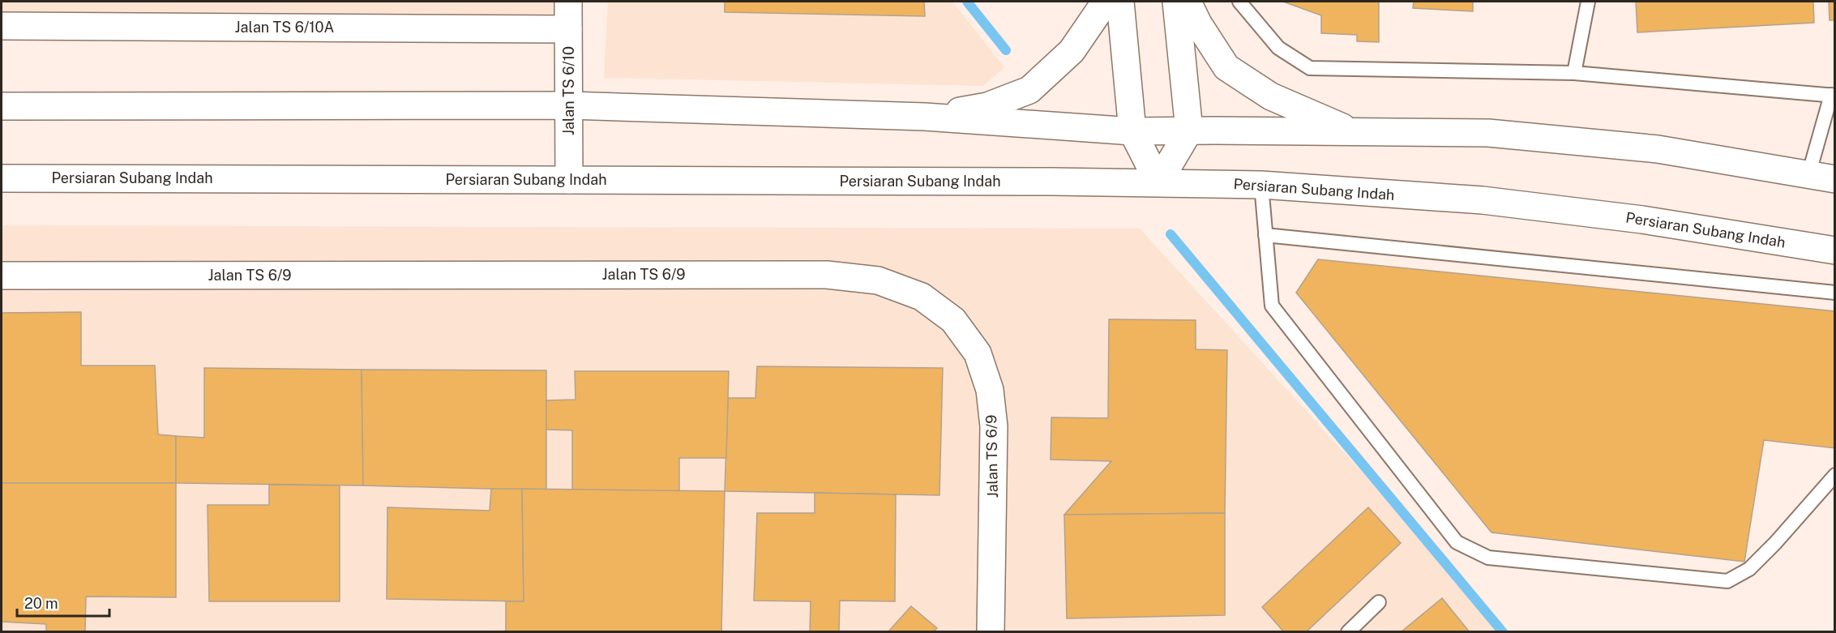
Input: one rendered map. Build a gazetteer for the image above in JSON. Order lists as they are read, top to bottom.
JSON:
{
  "streets": {
    "main road": [
      "Jalan TS 6/10A",
      "Jalan TS 6/10",
      "Persiaran Subang Indah",
      "Jalan TS 6/9"
    ]
  },
  "crossings": [
    ["Jalan TS 6/10A", "Jalan TS 6/10"],
    ["Jalan TS 6/10", "Persiaran Subang Indah"]
  ],
  "scale_bar": "20 m"
}
